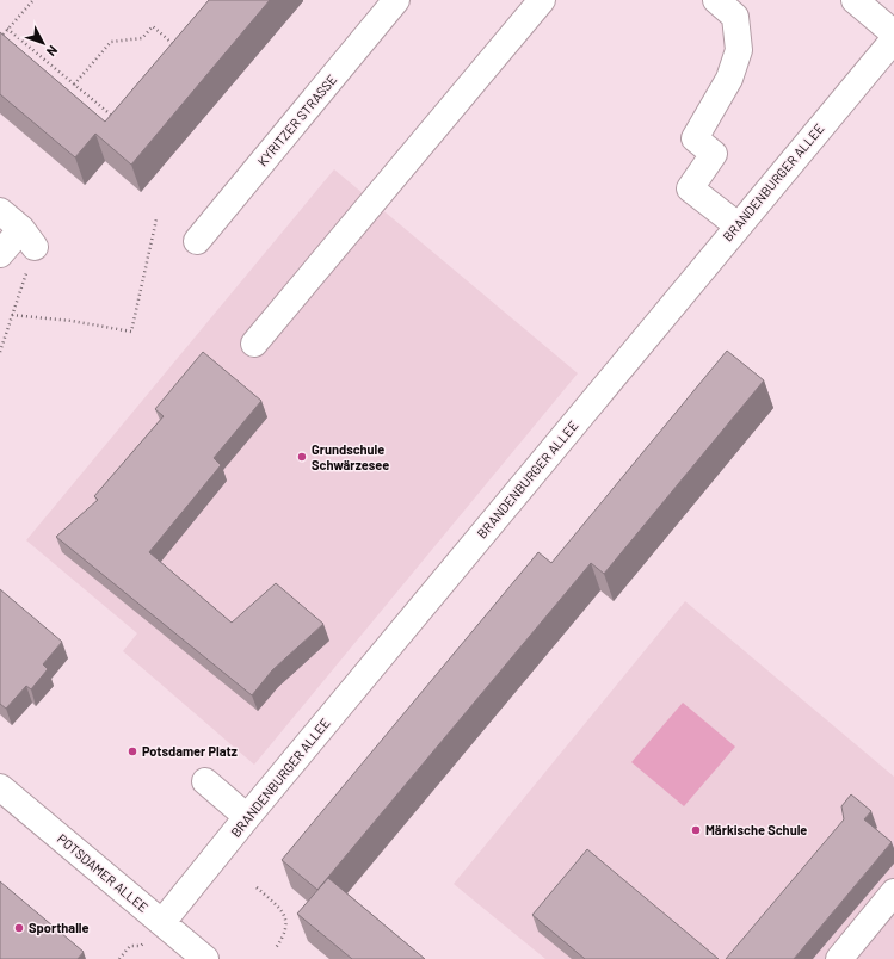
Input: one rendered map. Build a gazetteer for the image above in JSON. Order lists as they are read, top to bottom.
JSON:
{
  "streets": {
    "street": ["KYRITZER STRASSE", "BRANDENBURGER ALLEE", "POTSDAMER ALLEE"]
  },
  "crossings": [
    ["BRANDENBURGER ALLEE", "POTSDAMER ALLEE"]
  ],
  "places": [
    "Grundschule Schwärzesee",
    "Potsdamer Platz",
    "Märkische Schule",
    "Sporthalle"
  ],
  "north": "bottom right"
}
